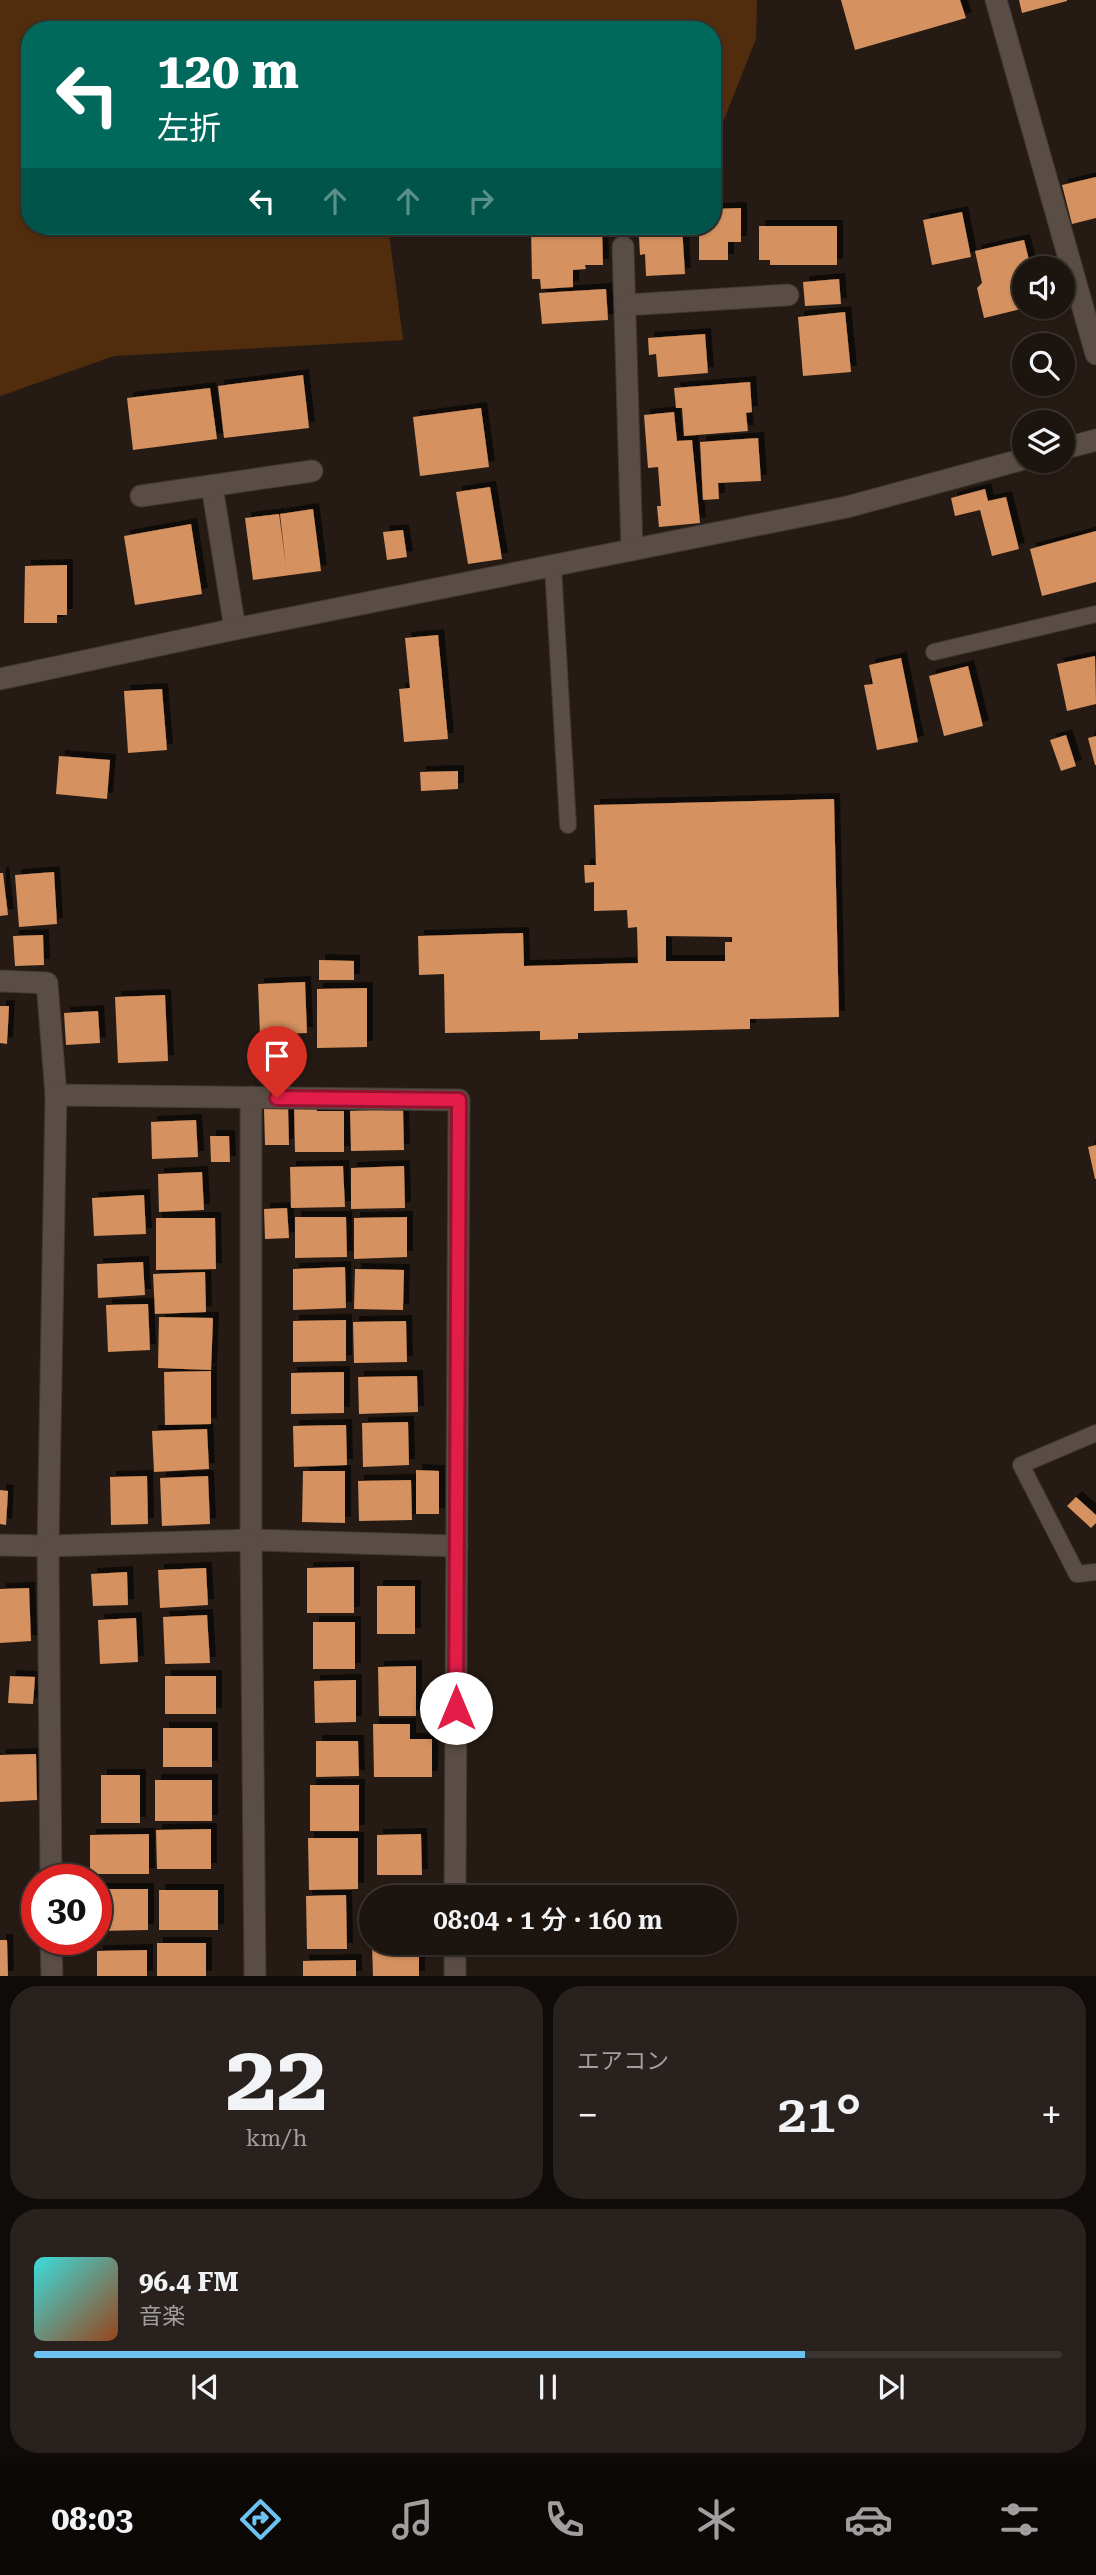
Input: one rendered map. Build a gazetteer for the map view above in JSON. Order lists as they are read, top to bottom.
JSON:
{
  "page": {
    "turn": ["120 m", "左折"],
    "limit": "30",
    "trip": "08:04 · 1 分 · 160 m",
    "tile": [
      ["22", "km/h"],
      "エアコン"
    ],
    "heat": ["−", "21°", "+"],
    "song": ["96.4 FM", "音楽"],
    "tabs": "08:03"
  }
}
